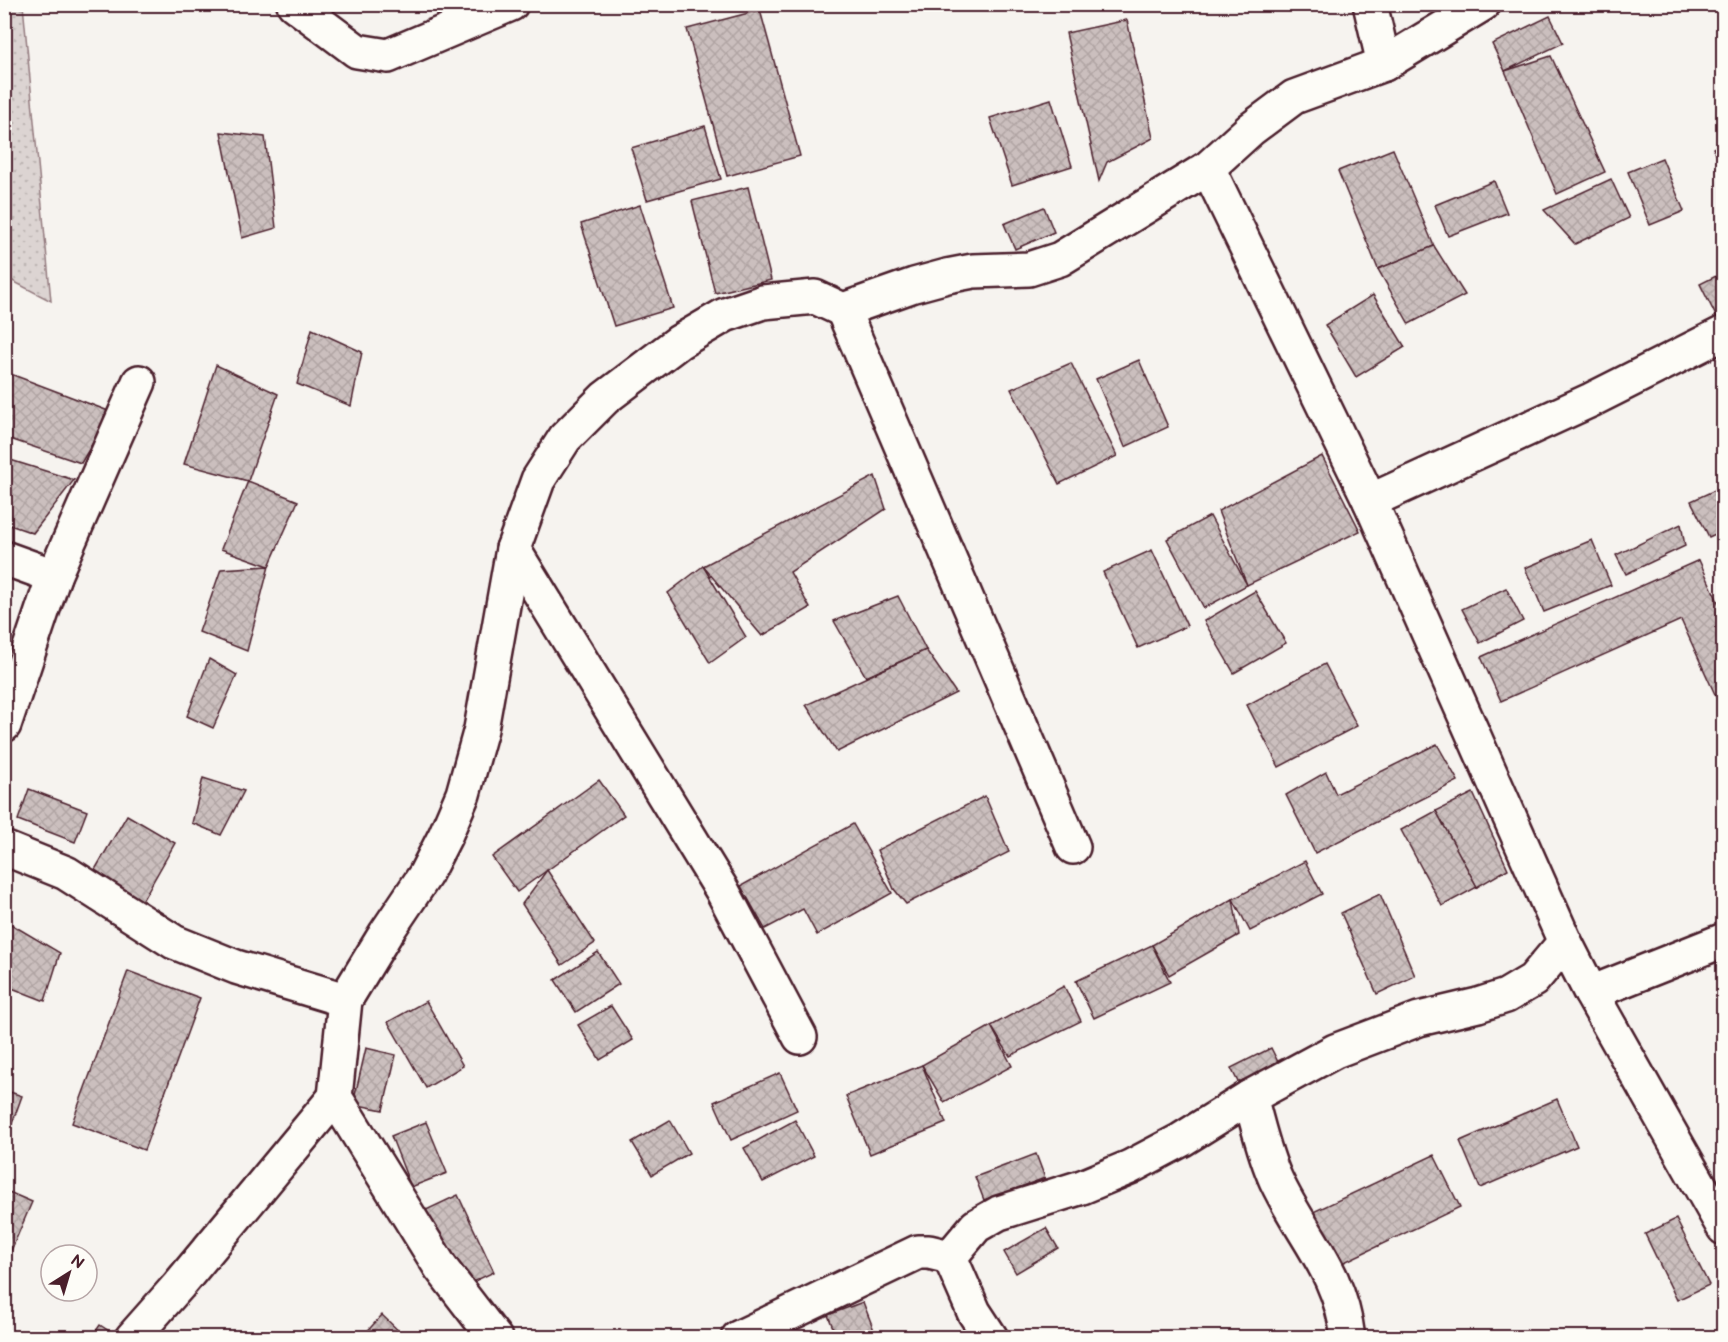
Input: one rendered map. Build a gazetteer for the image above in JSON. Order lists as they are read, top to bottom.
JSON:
{
  "north": "top right"
}
